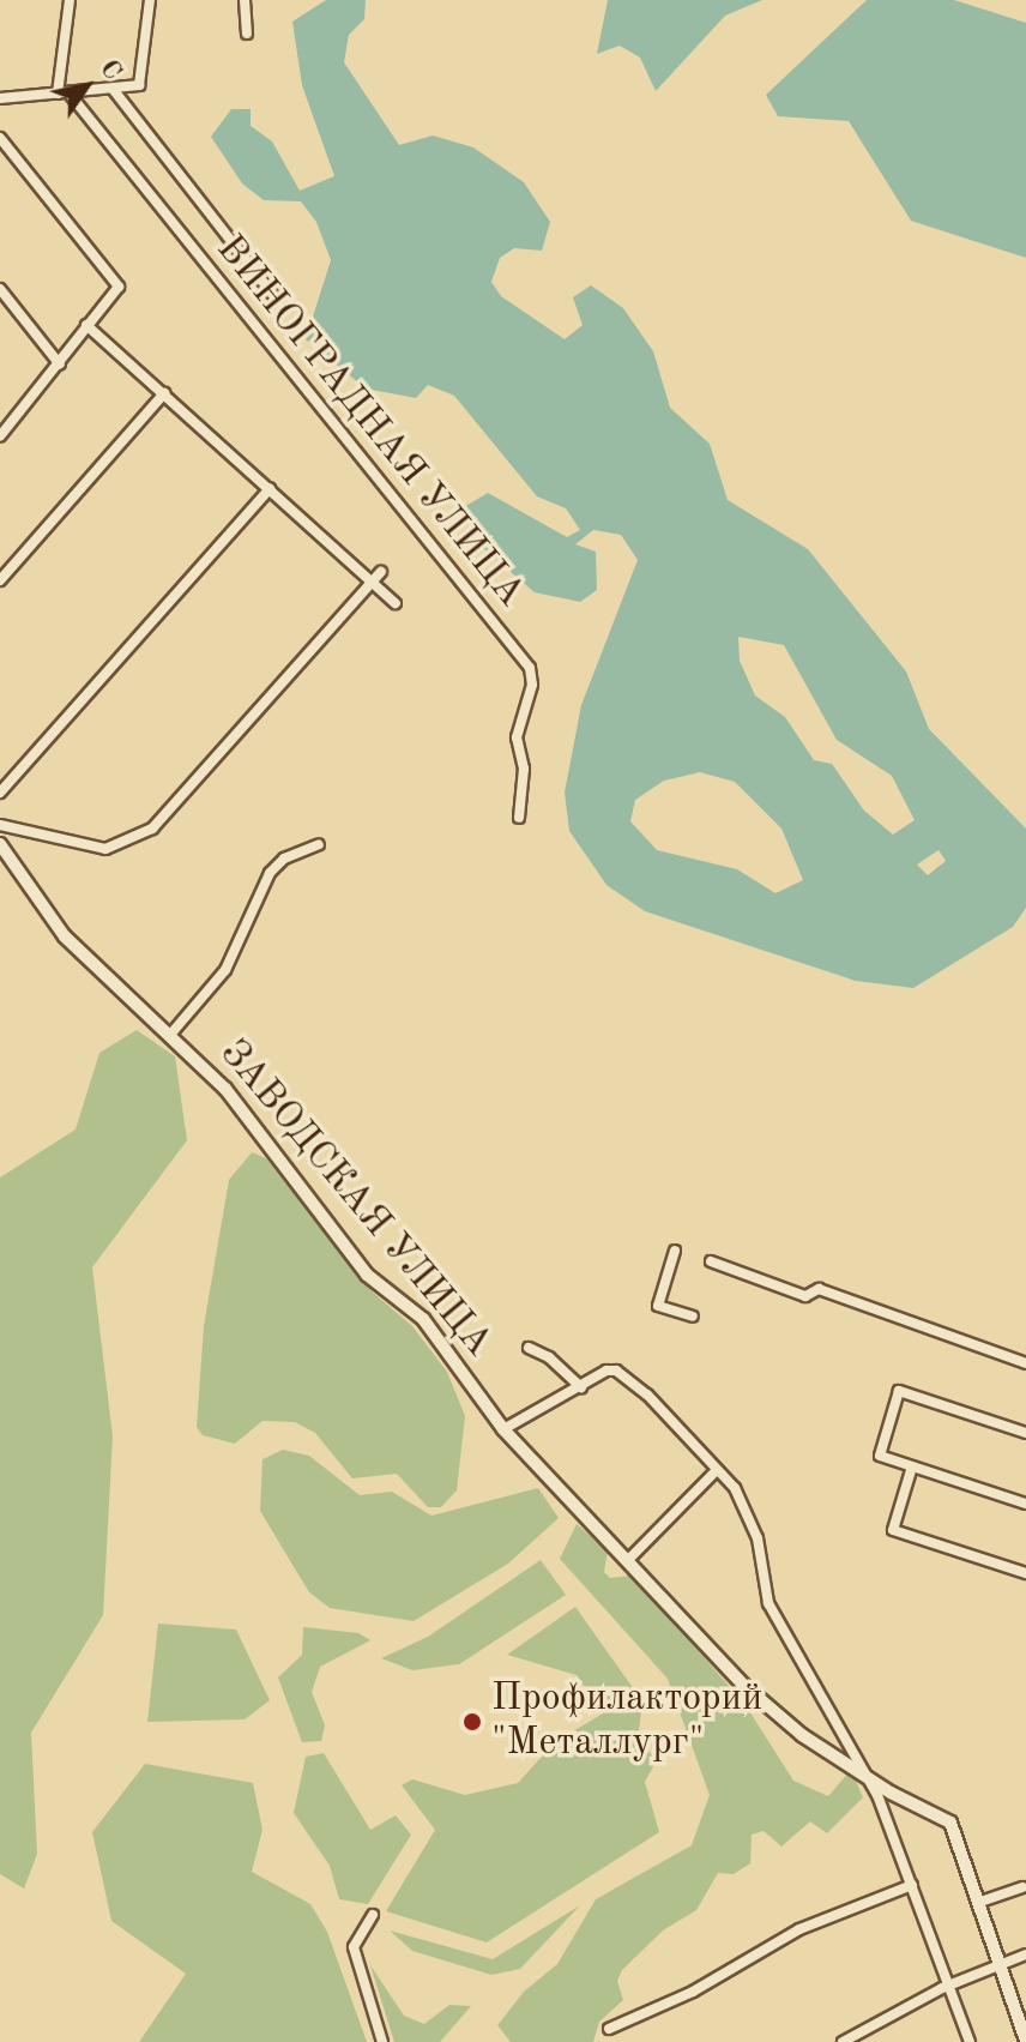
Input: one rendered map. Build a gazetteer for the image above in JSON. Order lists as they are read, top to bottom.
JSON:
{
  "streets": {
    "street": ["ВИНОГРАДНАЯ УЛИЦА", "ЗАВОДСКАЯ УЛИЦА"]
  },
  "places": ["Профилакторий \"Металлург\""],
  "north": "top right"
}
